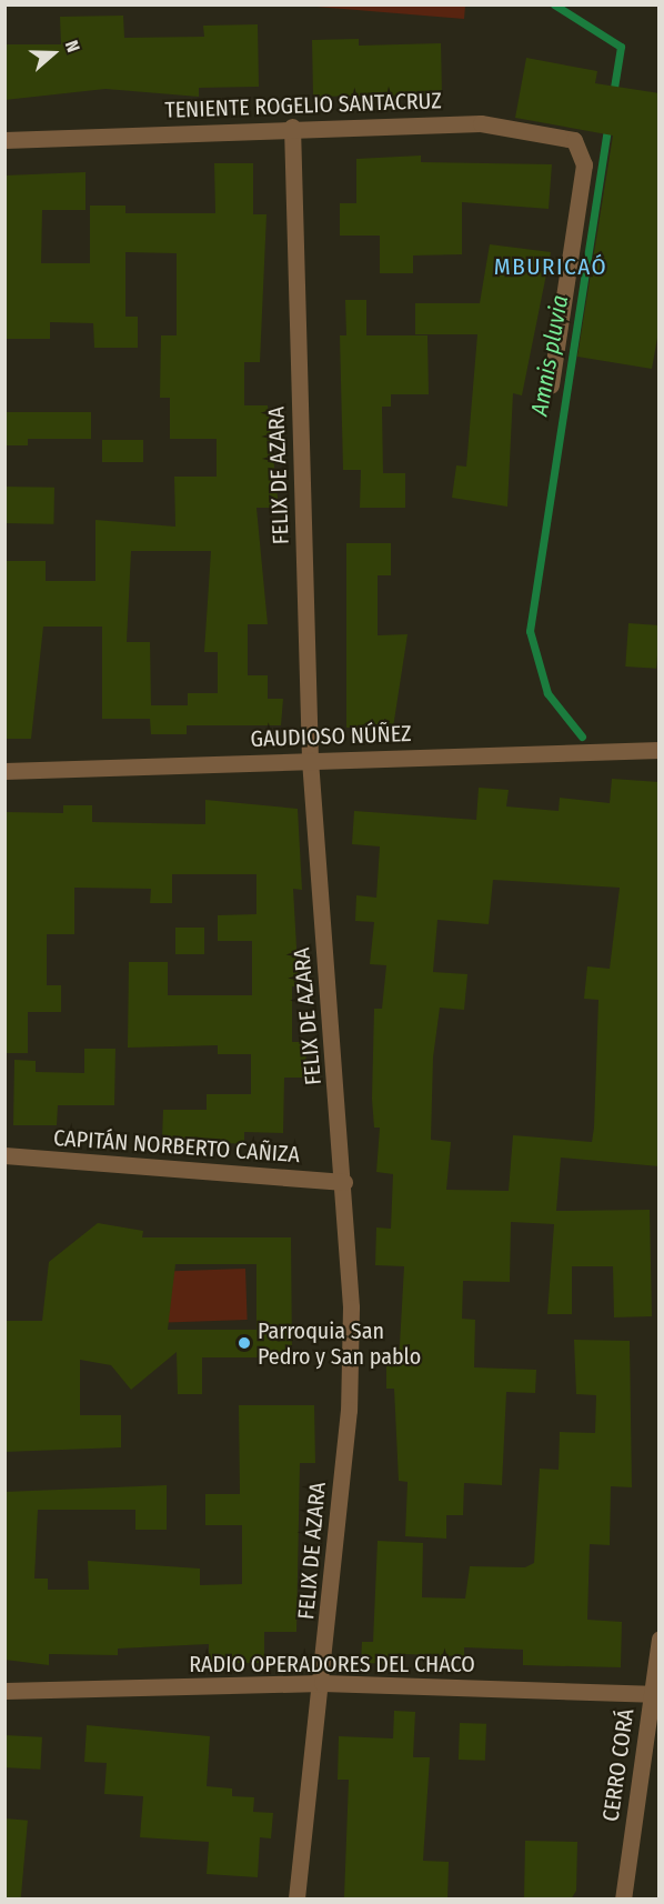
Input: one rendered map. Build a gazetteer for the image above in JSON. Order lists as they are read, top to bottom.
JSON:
{
  "streets": {
    "street": [
      "TENIENTE ROGELIO SANTACRUZ",
      "FELIX DE AZARA",
      "GAUDIOSO NÚÑEZ",
      "CAPITÁN NORBERTO CAÑIZA",
      "RADIO OPERADORES DEL CHACO",
      "CERRO CORÁ"
    ]
  },
  "crossings": [
    ["TENIENTE ROGELIO SANTACRUZ", "FELIX DE AZARA"],
    ["FELIX DE AZARA", "GAUDIOSO NÚÑEZ"],
    ["FELIX DE AZARA", "CAPITÁN NORBERTO CAÑIZA"],
    ["FELIX DE AZARA", "RADIO OPERADORES DEL CHACO"],
    ["RADIO OPERADORES DEL CHACO", "CERRO CORÁ"]
  ],
  "districts": ["MBURICAÓ"],
  "water": ["Amnis pluvia"],
  "places": ["Parroquia San Pedro y San pablo"],
  "north": "right"
}
